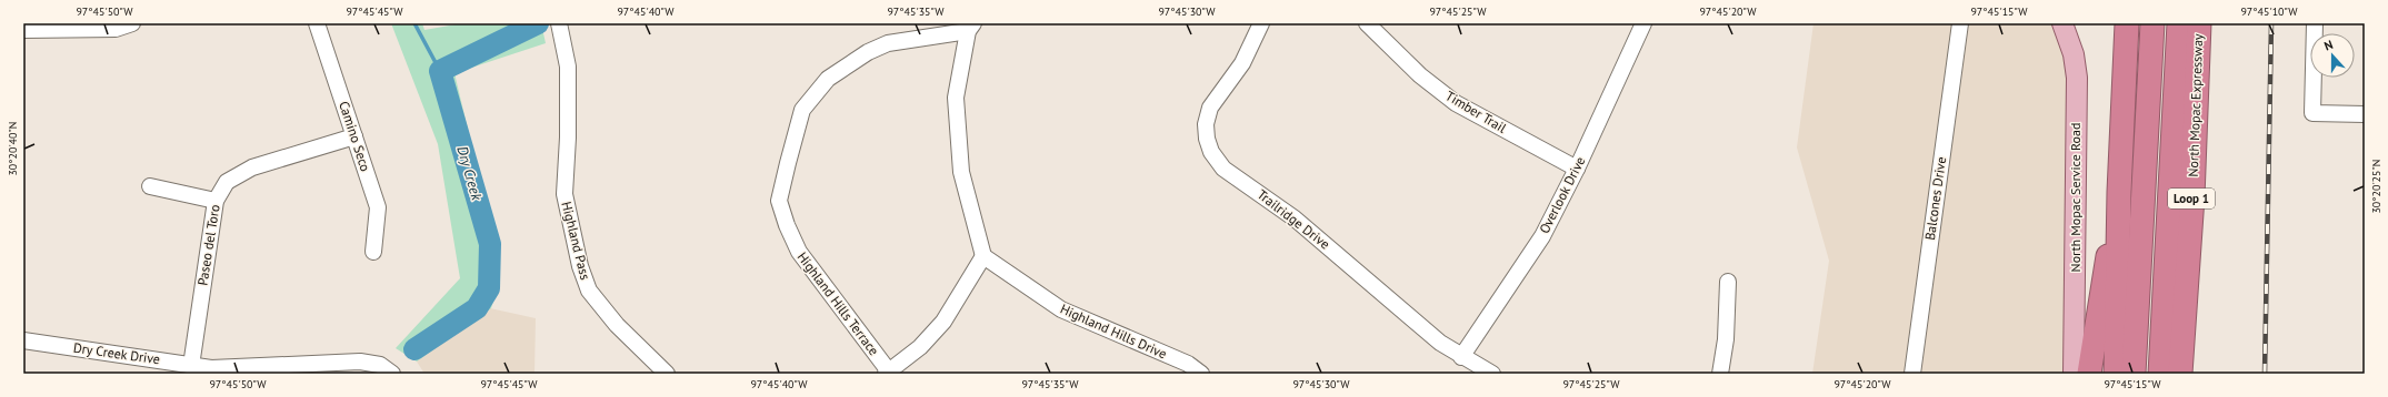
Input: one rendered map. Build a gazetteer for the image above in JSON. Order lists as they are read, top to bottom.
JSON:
{
  "streets": {
    "highway": ["North Mopac Expressway", "Loop 1"],
    "main road": ["North Mopac Service Road"],
    "street": [
      "Timber Trail",
      "Camino Seco",
      "Overlook Drive",
      "Balcones Drive",
      "Trailridge Drive",
      "Highland Pass",
      "Paseo del Toro",
      "Highland Hills Terrace",
      "Highland Hills Drive",
      "Dry Creek Drive"
    ]
  },
  "crossings": [
    ["Timber Trail", "Overlook Drive"],
    ["Camino Seco", "Paseo del Toro"],
    ["Overlook Drive", "Trailridge Drive"],
    ["Paseo del Toro", "Dry Creek Drive"]
  ],
  "water": ["Dry Creek"],
  "north": "top",
  "coordinates": [
    "97°45'50\"W",
    "97°45'45\"W",
    "97°45'40\"W",
    "97°45'35\"W",
    "97°45'30\"W",
    "97°45'25\"W",
    "97°45'20\"W",
    "97°45'15\"W",
    "97°45'10\"W",
    "30°20'40\"N",
    "30°20'25\"N"
  ]
}
